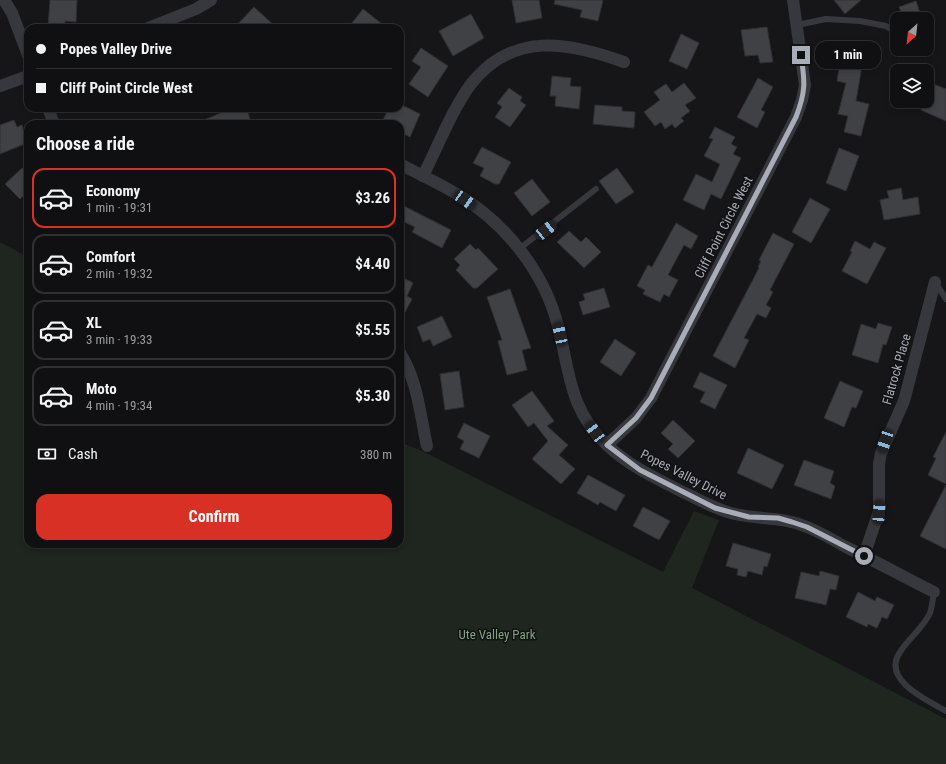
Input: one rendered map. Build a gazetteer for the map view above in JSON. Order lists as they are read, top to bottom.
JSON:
{
  "streets": {
    "street": ["Cliff Point Circle West", "Flatrock Place", "Popes Valley Drive"]
  },
  "crossings": [
    ["Cliff Point Circle West", "Popes Valley Drive"],
    ["Flatrock Place", "Popes Valley Drive"]
  ],
  "parks": ["Ute Valley Park"],
  "north": "bottom left",
  "page": {
    "banner": ["Popes Valley Drive", "Cliff Point Circle West"],
    "bubble": "1 min",
    "heading": "Choose a ride",
    "list": [
      {
        "name": "Economy",
        "note": "1 min · 19:31",
        "value": "$3.26"
      },
      {
        "name": "Comfort",
        "note": "2 min · 19:32",
        "value": "$4.40"
      },
      {
        "name": "XL",
        "note": "3 min · 19:33",
        "value": "$5.55"
      },
      {
        "name": "Moto",
        "note": "4 min · 19:34",
        "value": "$5.30"
      }
    ],
    "pay": ["Cash", "380 m"],
    "buttons": "Confirm"
  }
}
